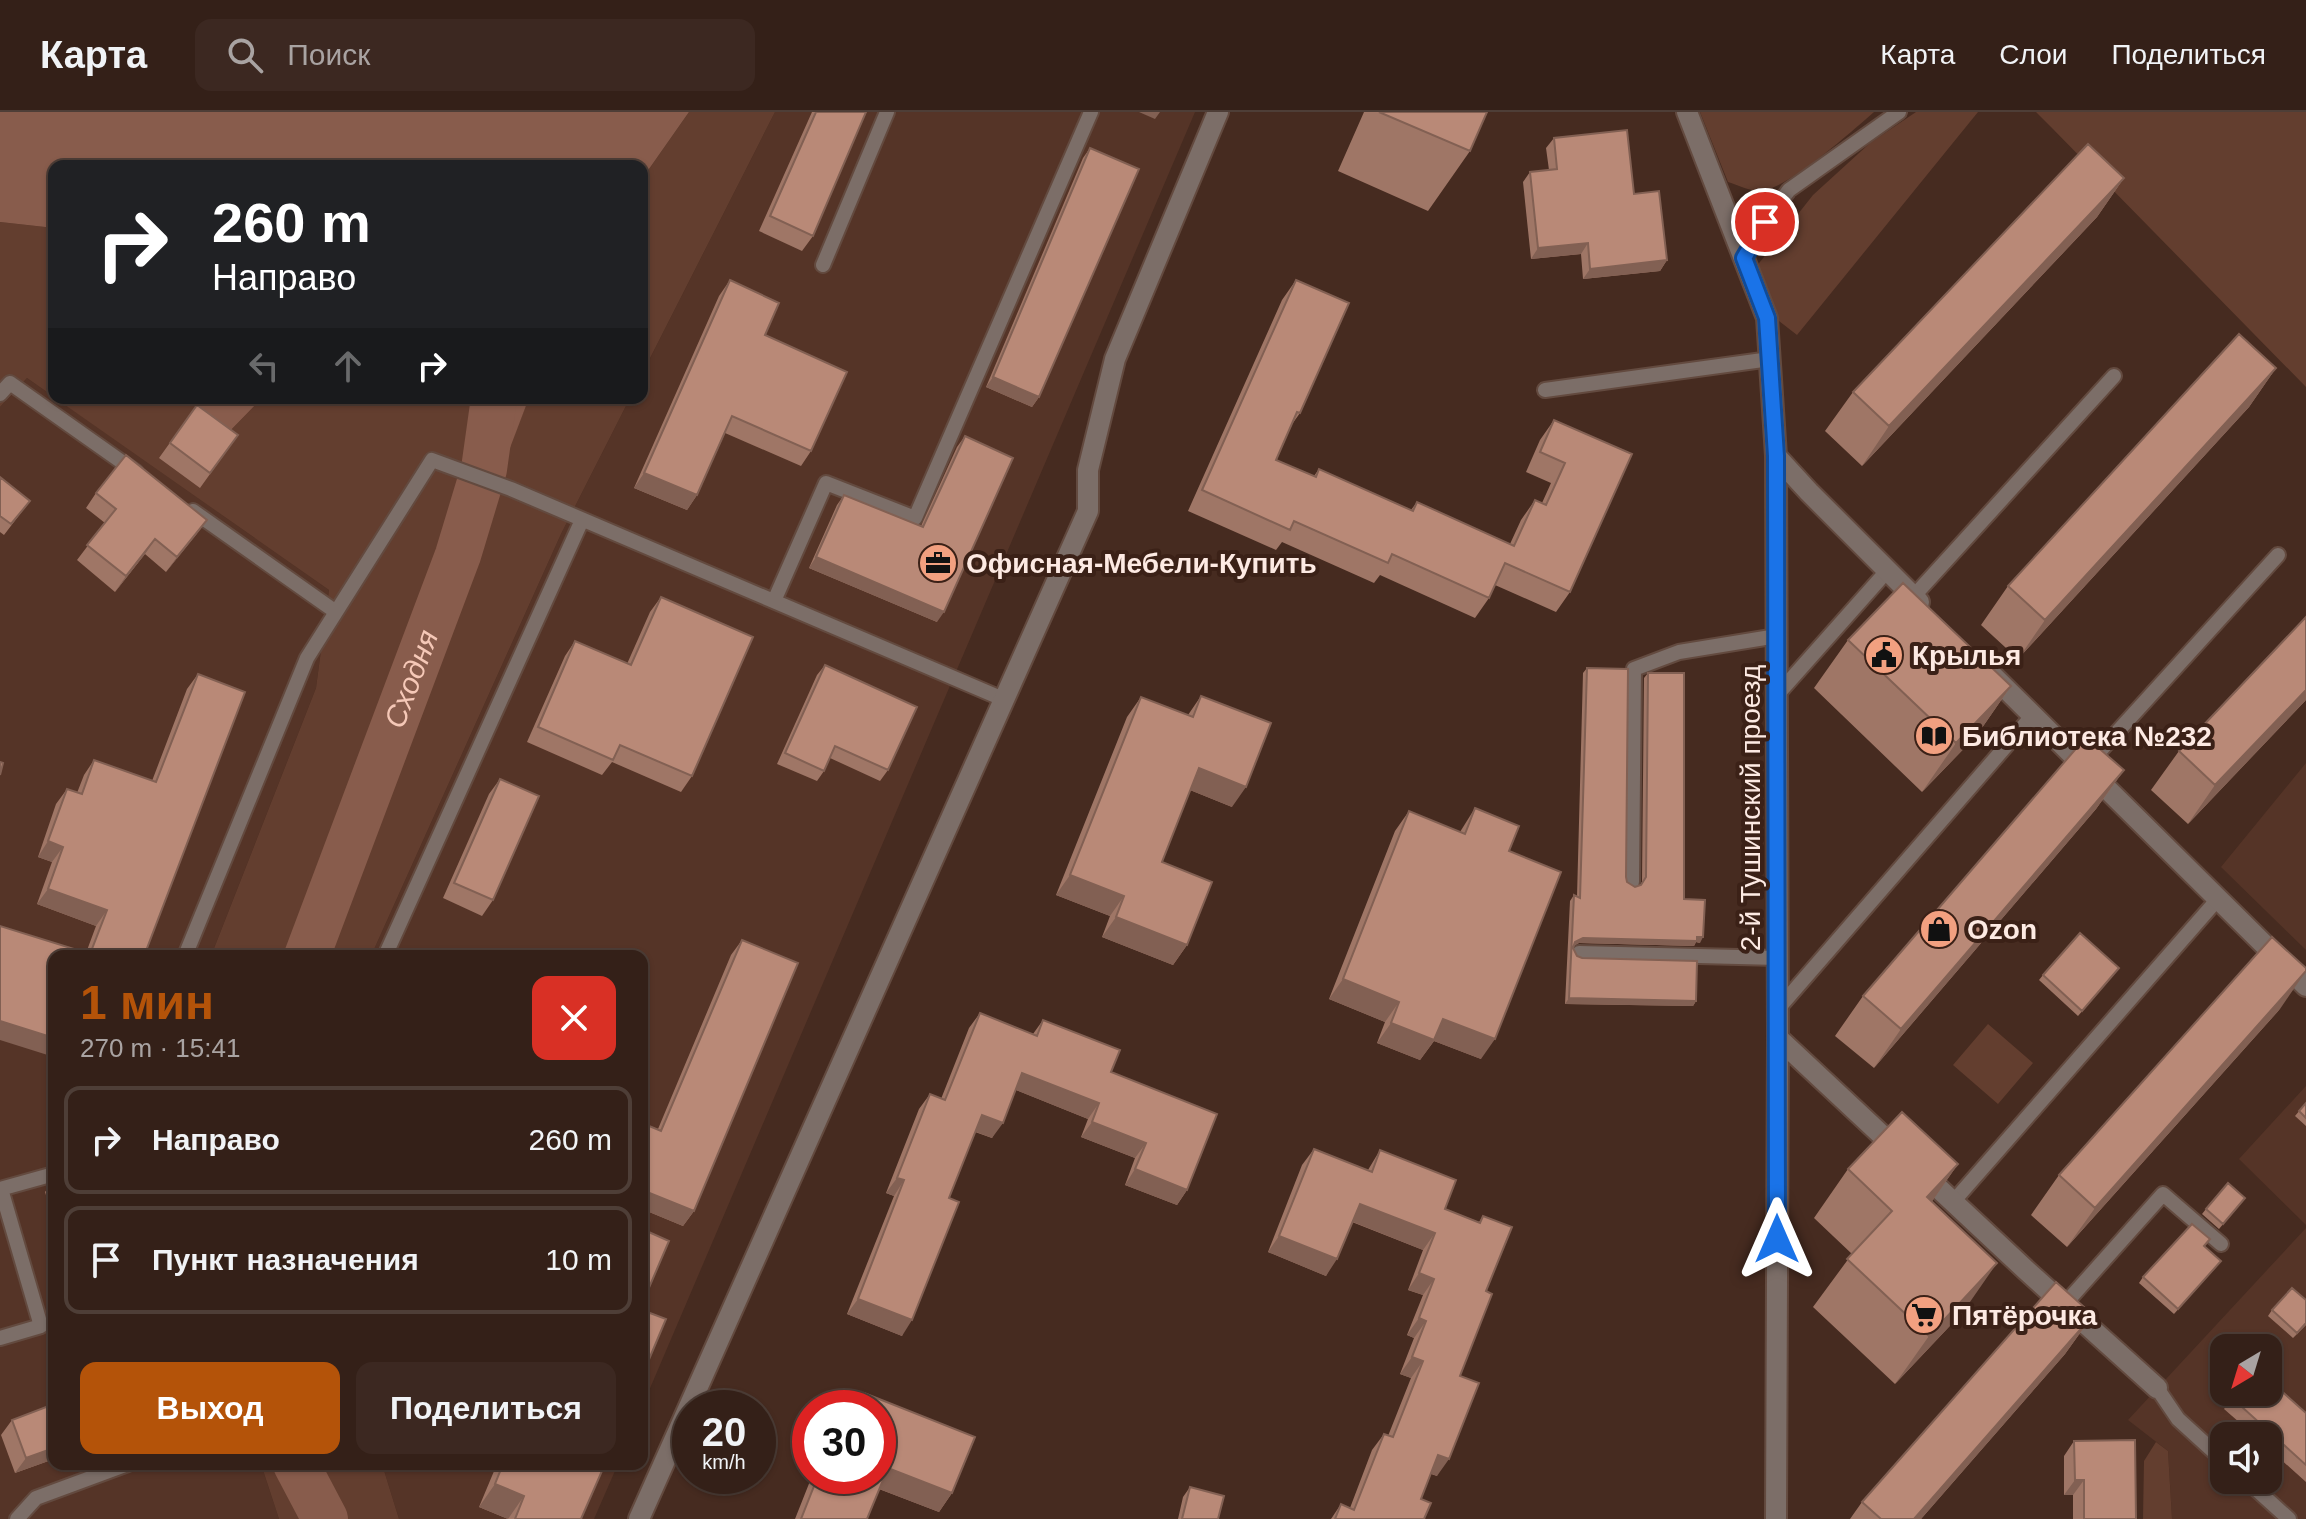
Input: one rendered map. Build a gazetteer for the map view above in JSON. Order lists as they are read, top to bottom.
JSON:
{
  "streets": {
    "street": ["2-й Тушинский проезд"]
  },
  "water": ["Сходня"],
  "places": {
    "office": ["Офисная-Мебели-Купить"],
    "public building": ["Крылья"],
    "library": ["Библиотека №232"],
    "shop": ["Ozon"],
    "supermarket": ["Пятёрочка"]
  },
  "north": "bottom left",
  "page": {
    "header": "Карта",
    "search": "Поиск",
    "nav": ["Карта", "Слои", "Поделиться"],
    "turn": ["260 m", "Направо"],
    "heading": ["1 мин", "270 m · 15:41"],
    "list": [
      {
        "name": "Направо",
        "value": "260 m"
      },
      {
        "name": "Пункт назначения",
        "value": "10 m"
      }
    ],
    "buttons": ["Выход", "Поделиться"],
    "speed": "20 km/h",
    "limit": "30"
  }
}
